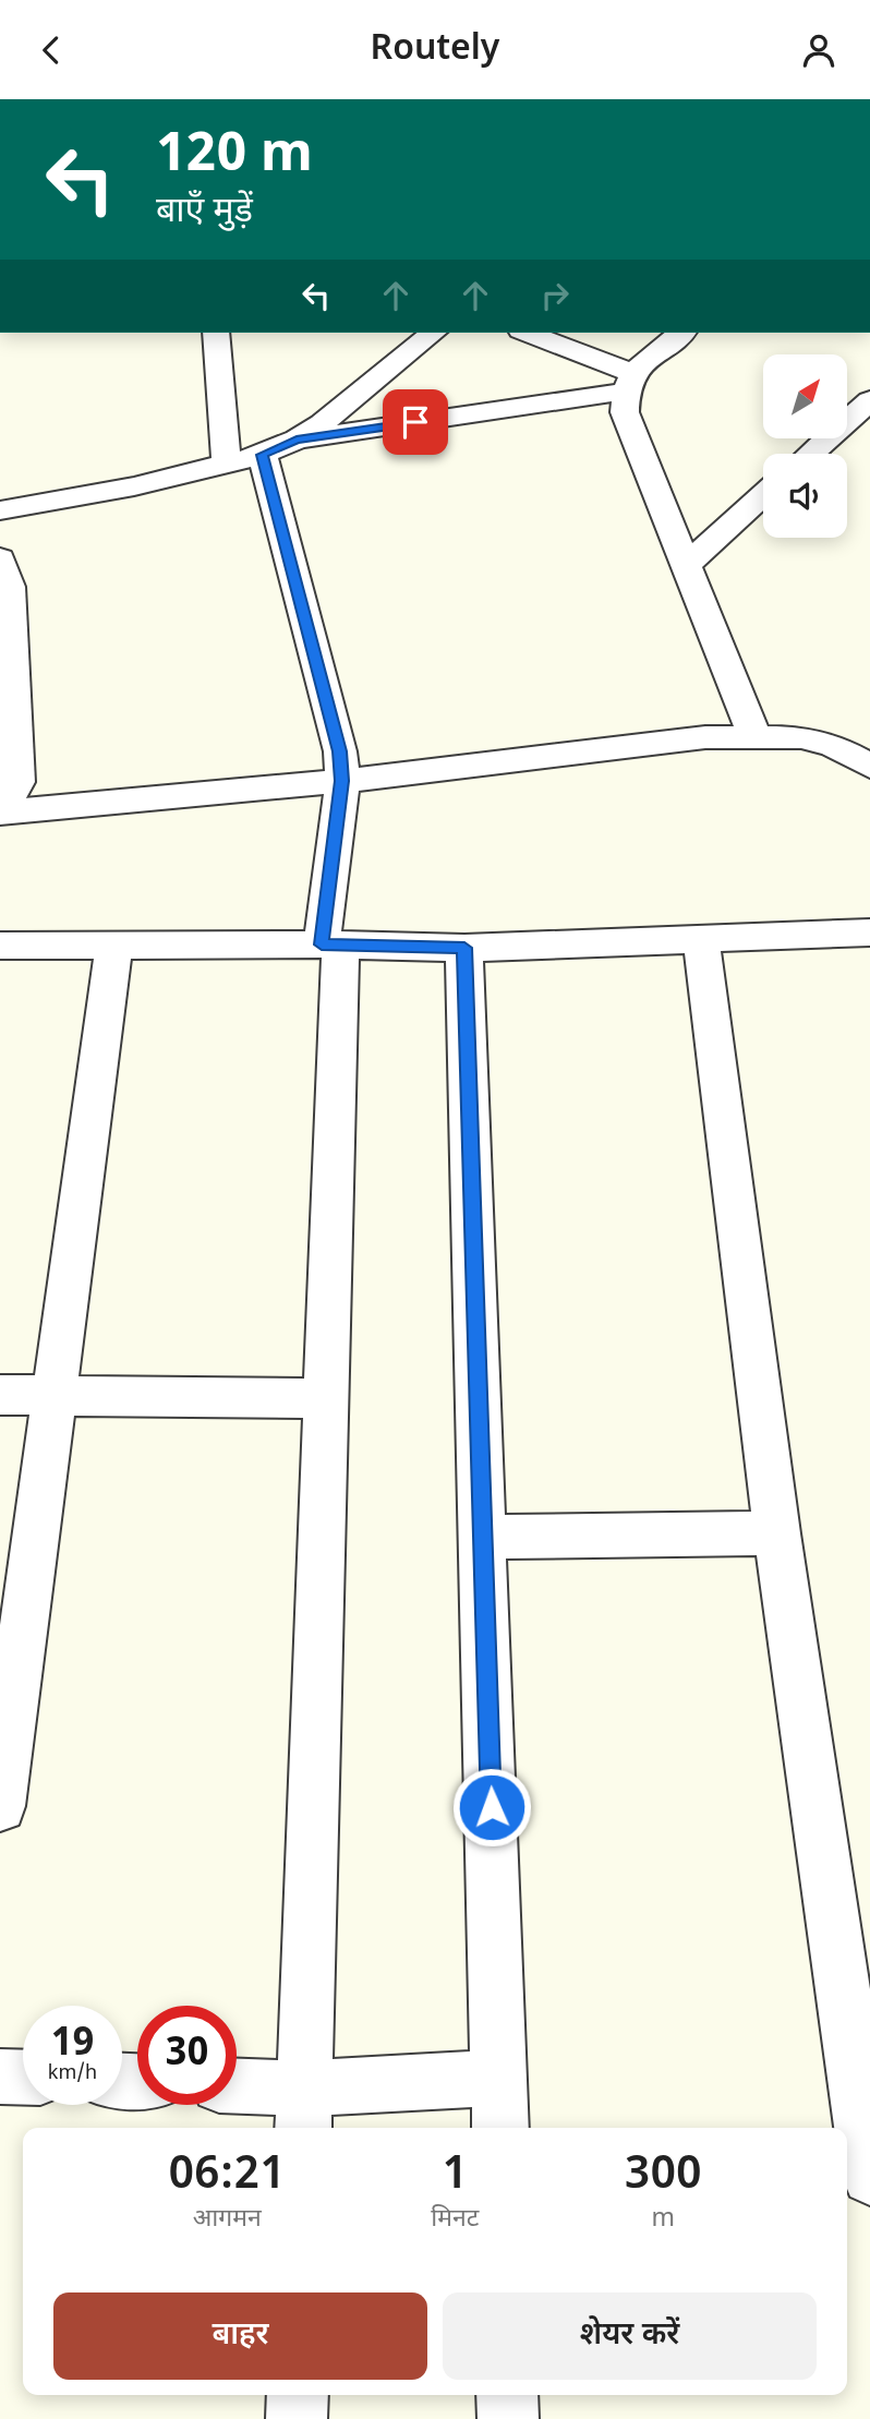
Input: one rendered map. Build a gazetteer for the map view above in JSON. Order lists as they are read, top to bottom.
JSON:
{
  "north": "top right",
  "page": {
    "header": "Routely",
    "turn": ["120 m", "बाएँ मुड़ें"],
    "speed": "19 km/h",
    "limit": "30",
    "eta": [
      "06:21",
      "आगमन",
      "1",
      "मिनट",
      "300",
      "m"
    ],
    "buttons": ["बाहर", "शेयर करें"]
  }
}
